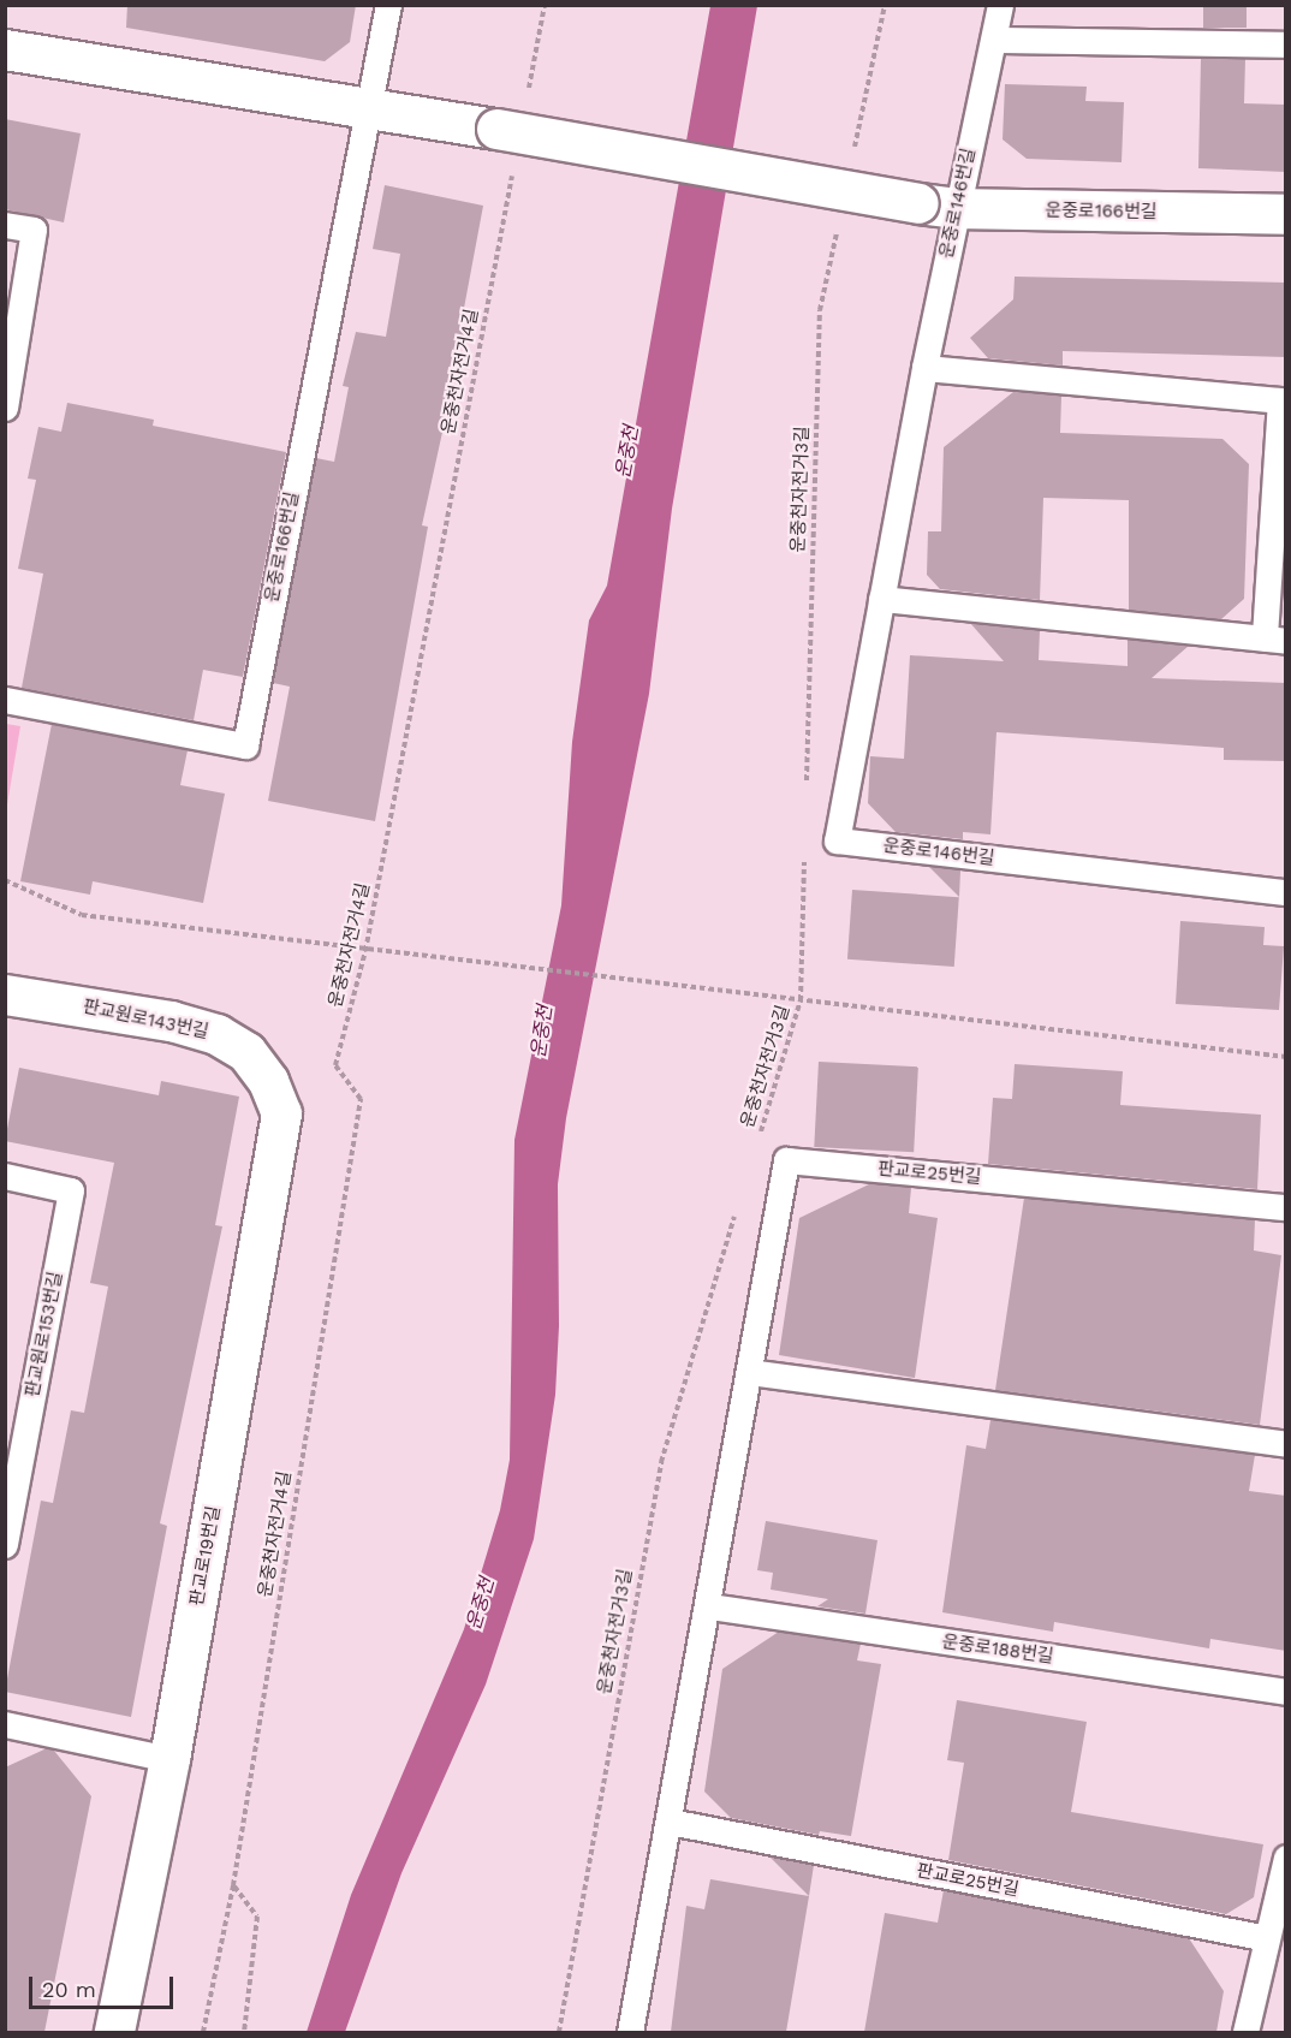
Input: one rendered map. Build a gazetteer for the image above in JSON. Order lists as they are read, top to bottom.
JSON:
{
  "streets": {
    "street": ["운중로166번길", "판교원로143번길", "판교로19번길"],
    "lane": [
      "운중로146번길",
      "판교로25번길",
      "판교원로153번길",
      "운중로188번길"
    ],
    "path": ["운중천자전거4길", "운중천자전거3길"]
  },
  "crossings": [
    ["운중로146번길", "운중로166번길"],
    ["운중로166번길", "운중천자전거4길"],
    ["판교원로143번길", "판교로19번길"],
    ["판교로25번길", "운중로188번길"]
  ],
  "water": ["운중천"],
  "scale_bar": "20 m"
}
